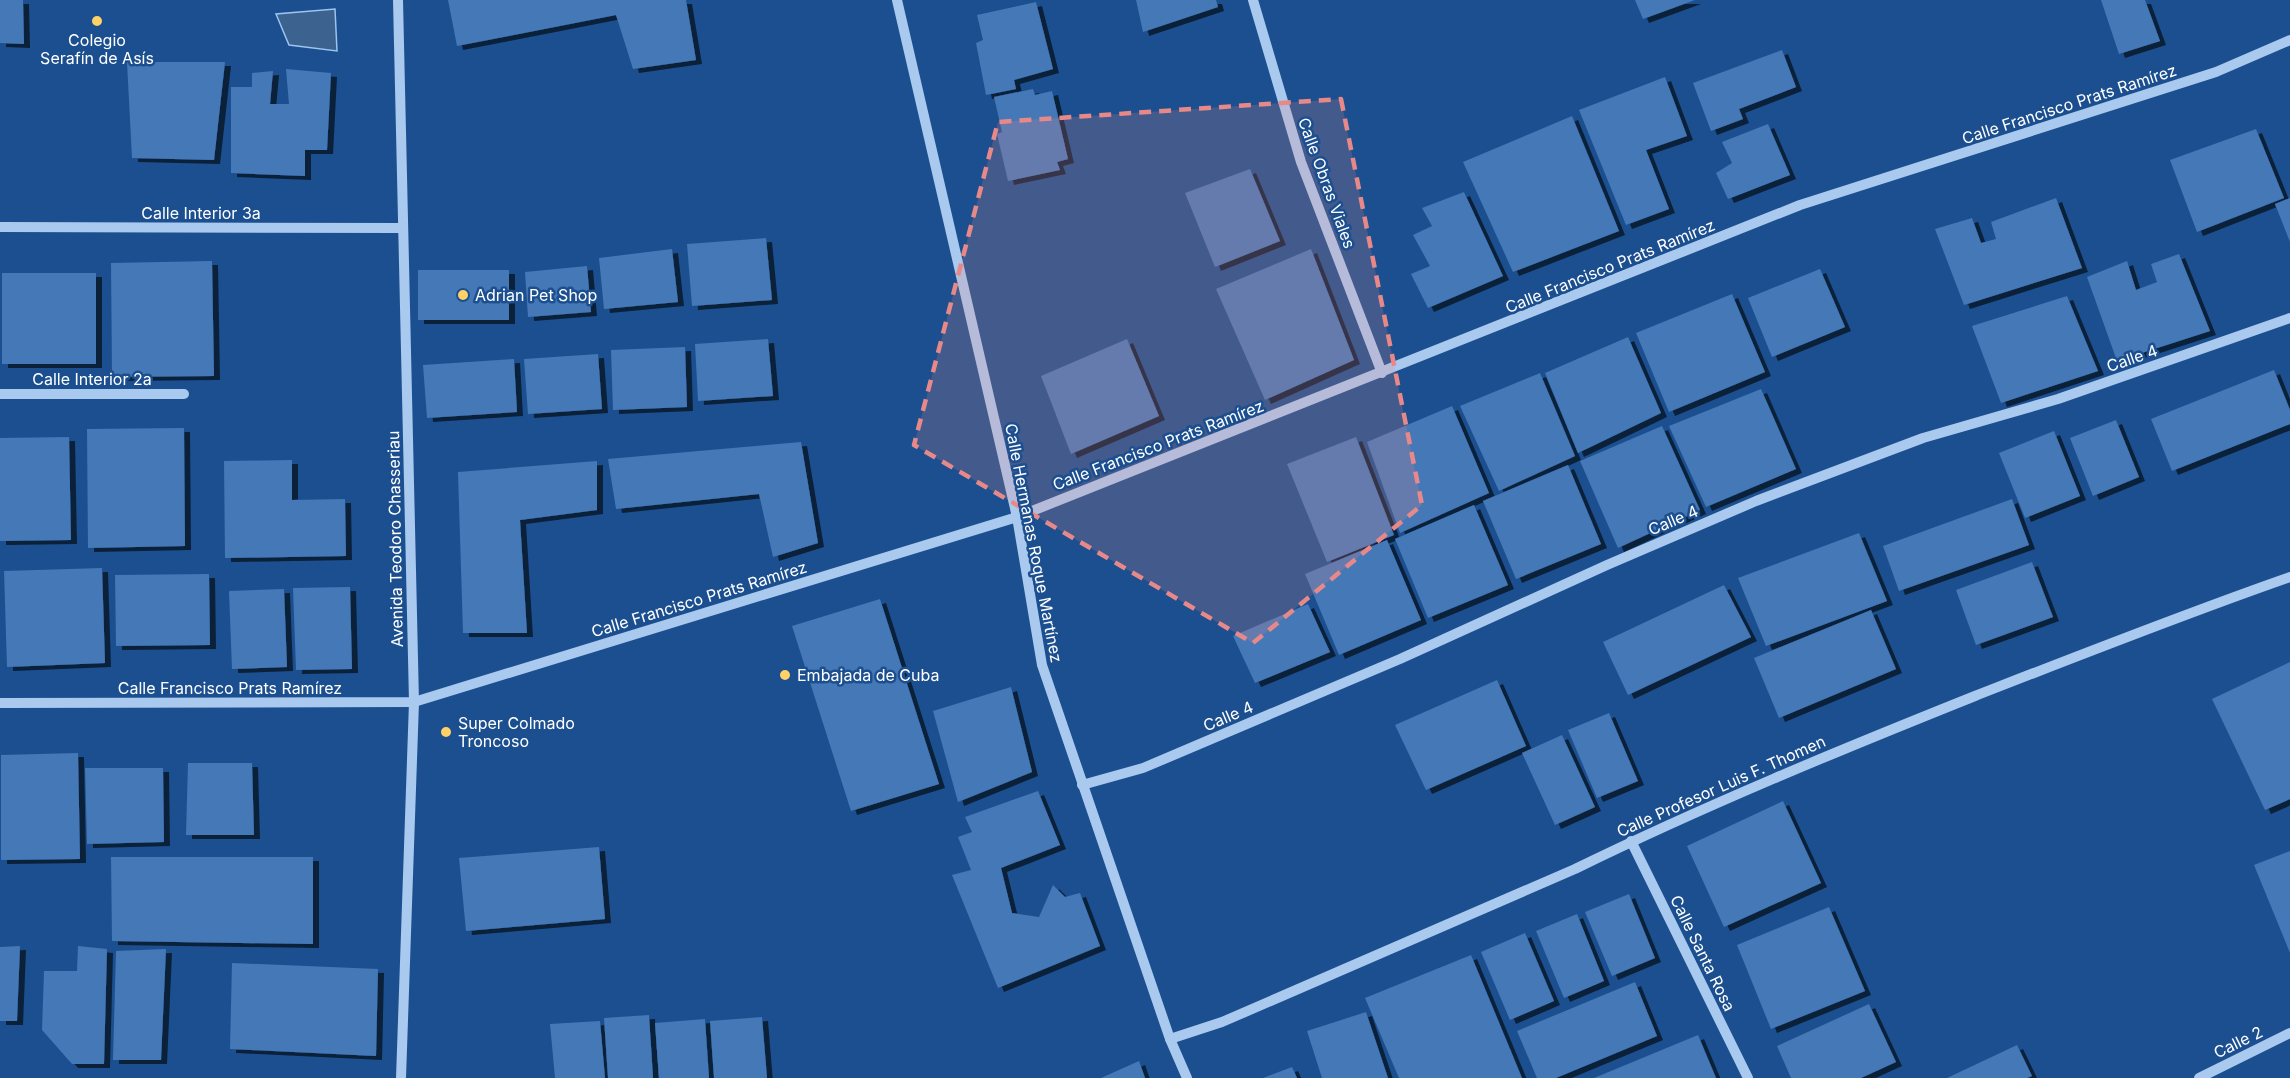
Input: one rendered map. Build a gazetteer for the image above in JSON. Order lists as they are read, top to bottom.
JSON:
{
  "streets": {
    "street": [
      "Calle Francisco Prats Ramírez",
      "Calle Obras Viales",
      "Calle Interior 3a",
      "Calle 4",
      "Calle Interior 2a",
      "Avenida Teodoro Chasseriau",
      "Calle Hermanas Roque Martínez",
      "Calle Profesor Luis F. Thomen",
      "Calle Santa Rosa",
      "Calle 2"
    ]
  },
  "crossings": [
    ["Calle Francisco Prats Ramírez", "Calle Obras Viales"],
    ["Calle Francisco Prats Ramírez", "Avenida Teodoro Chasseriau"],
    ["Calle Francisco Prats Ramírez", "Calle Hermanas Roque Martínez"],
    ["Calle Interior 3a", "Avenida Teodoro Chasseriau"],
    ["Calle 4", "Calle Hermanas Roque Martínez"],
    ["Calle Hermanas Roque Martínez", "Calle Profesor Luis F. Thomen"],
    ["Calle Profesor Luis F. Thomen", "Calle Santa Rosa"]
  ],
  "places": [
    "Colegio Serafín de Asís",
    "Adrian Pet Shop",
    "Embajada de Cuba",
    "Super Colmado Troncoso"
  ]
}
